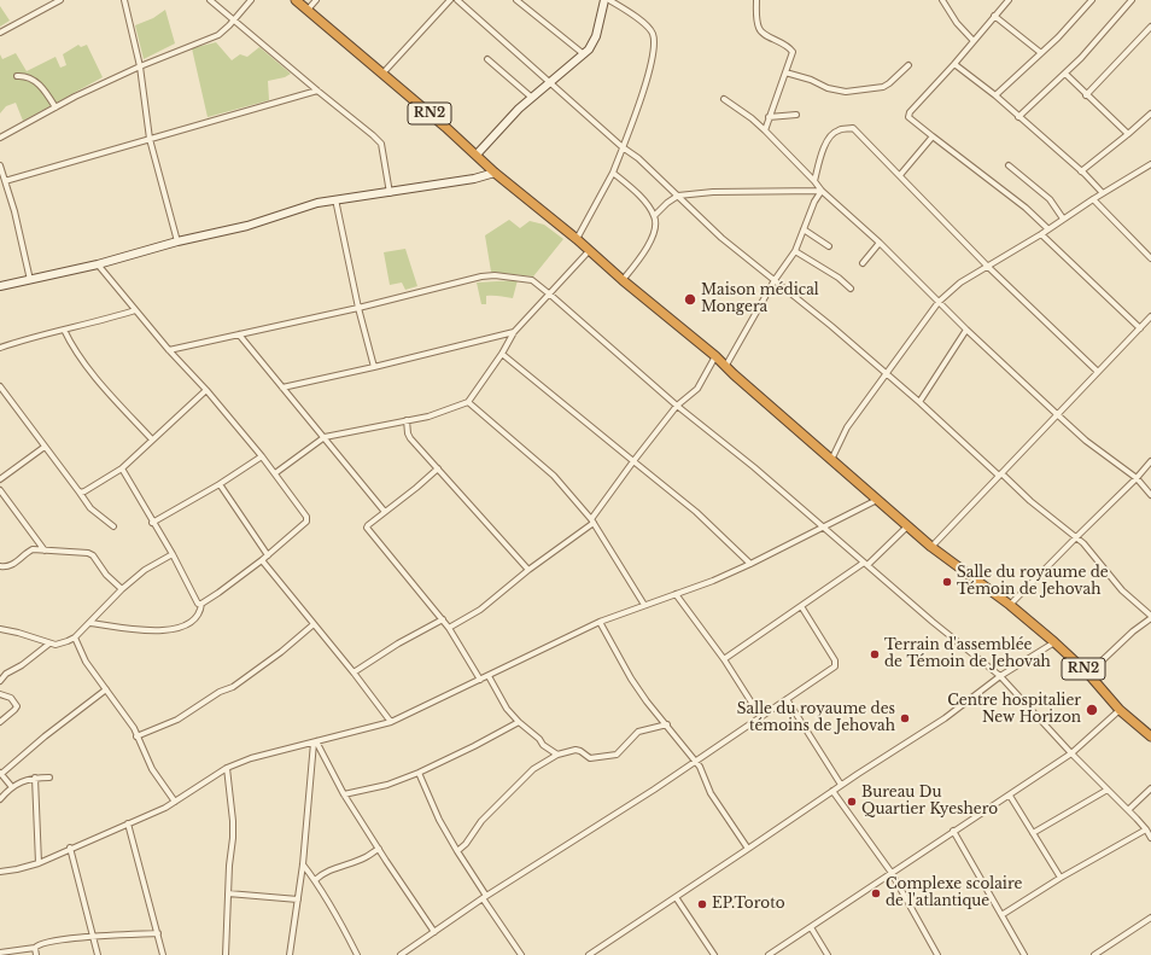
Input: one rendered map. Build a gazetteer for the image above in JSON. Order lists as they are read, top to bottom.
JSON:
{
  "streets": {
    "highway": ["RN2"]
  },
  "places": [
    "Maison médical Mongera",
    "Salle du royaume de Témoin de Jehovah",
    "Terrain d'assemblée de Témoin de Jehovah",
    "Centre hospitalier New Horizon",
    "Salle du royaume des témoins de Jehovah",
    "Bureau Du Quartier Kyeshero",
    "Complexe scolaire de l'atlantique",
    "EP.Toroto"
  ]
}
